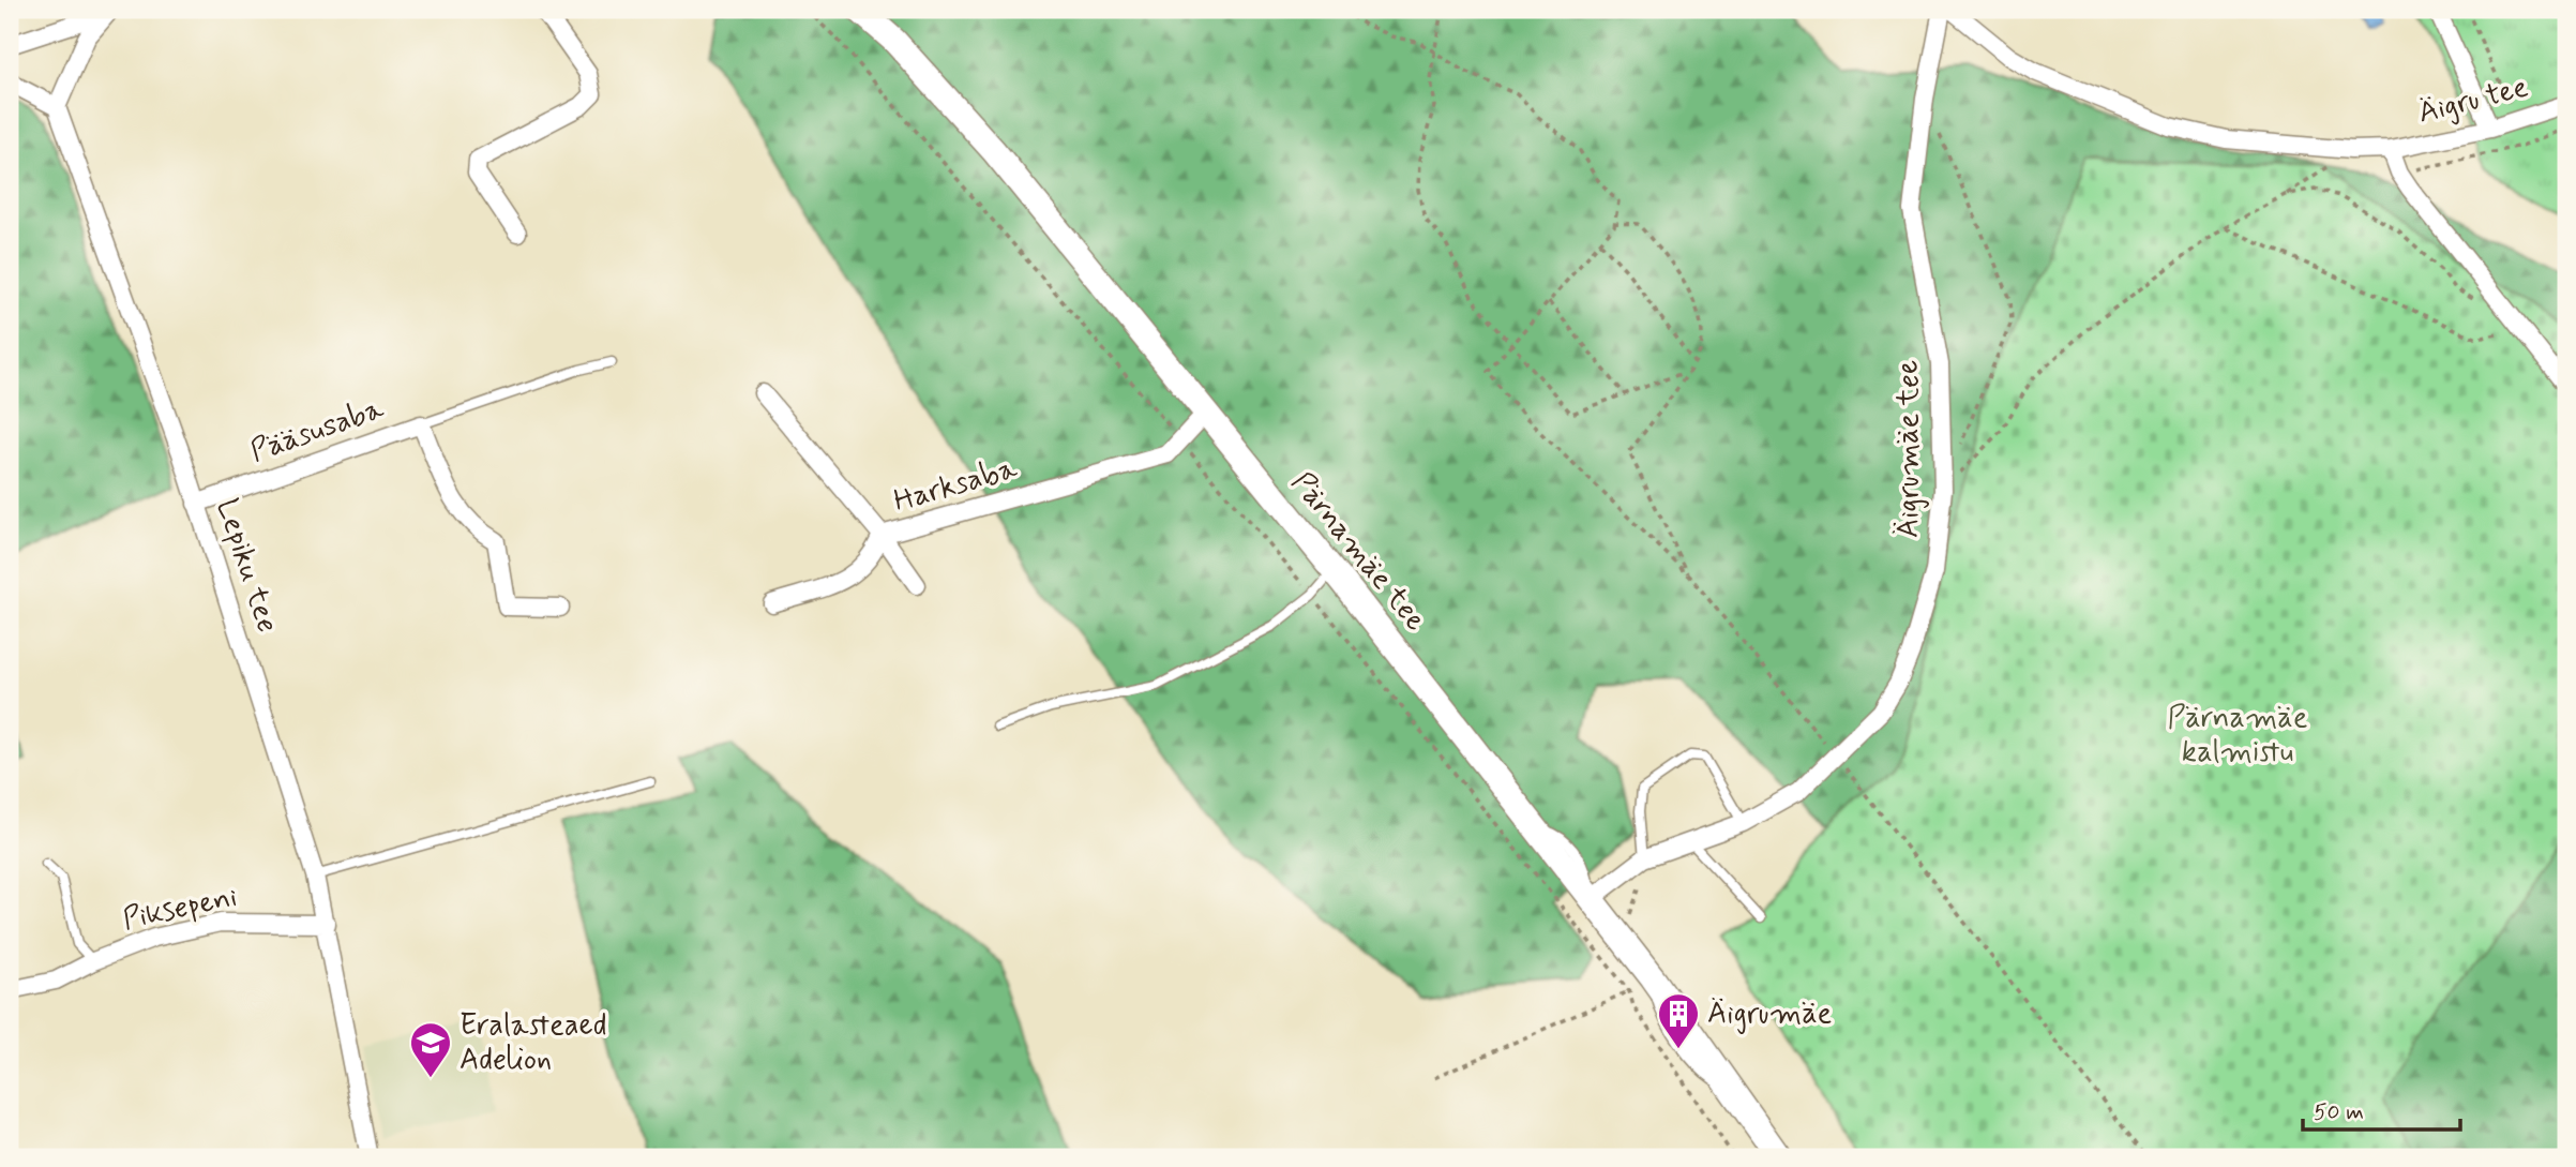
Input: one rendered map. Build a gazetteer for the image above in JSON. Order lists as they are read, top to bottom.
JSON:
{
  "streets": {
    "main road": ["Pärnamäe tee"],
    "street": [
      "Äigru tee",
      "Pääsusaba",
      "Äigrumäe tee",
      "Harksaba",
      "Lepiku tee",
      "Piksepeni"
    ]
  },
  "crossings": [
    ["Pääsusaba", "Lepiku tee"],
    ["Äigrumäe tee", "Pärnamäe tee"],
    ["Harksaba", "Pärnamäe tee"],
    ["Lepiku tee", "Piksepeni"]
  ],
  "parks": ["Pärnamäe kalmistu"],
  "places": {
    "building": ["Äigrumäe"],
    "school or university": ["Eralasteaed Adelion"]
  },
  "scale_bar": "50 m"
}
